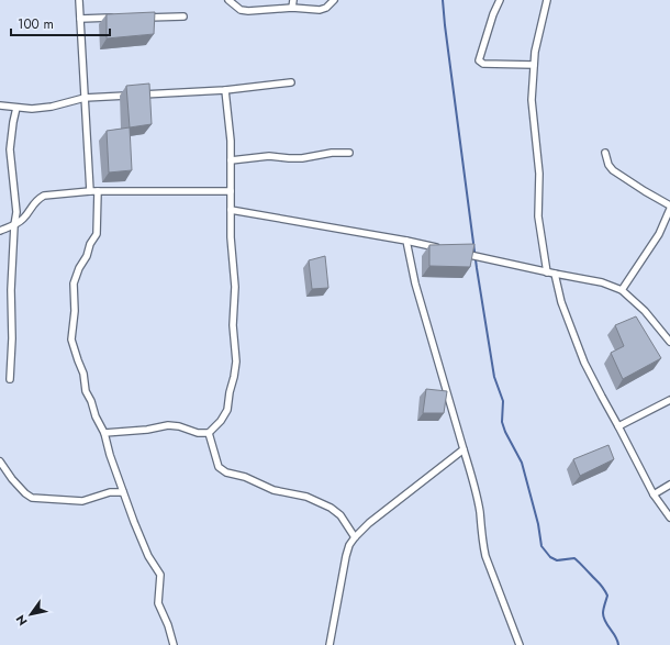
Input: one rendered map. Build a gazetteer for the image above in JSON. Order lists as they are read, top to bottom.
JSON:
{
  "scale_bar": "100 m",
  "north": "bottom left"
}
